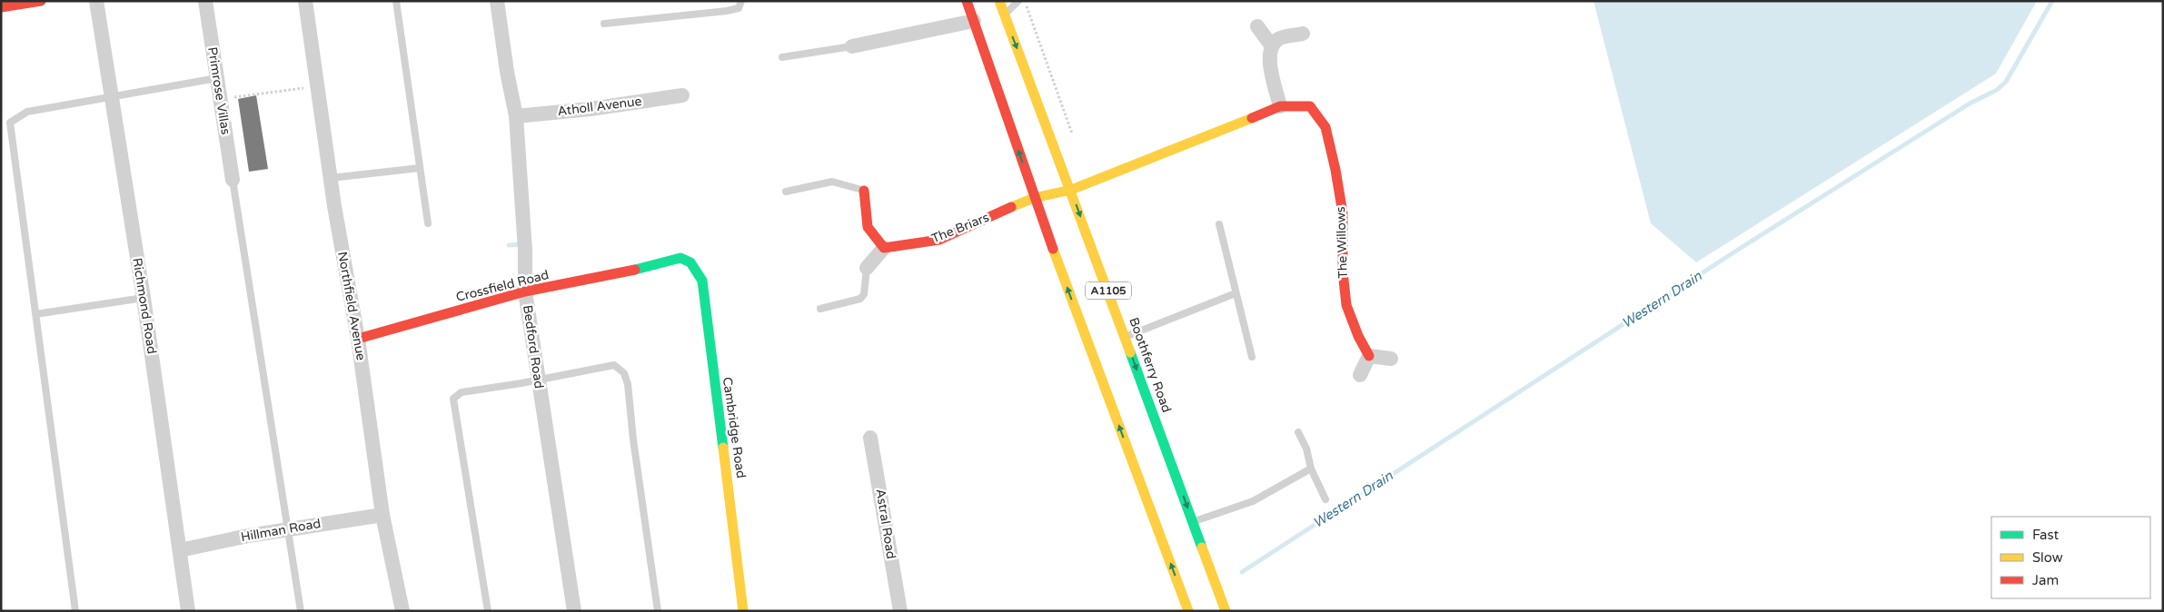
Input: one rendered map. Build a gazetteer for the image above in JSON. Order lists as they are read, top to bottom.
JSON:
{
  "streets": {
    "street": [
      "Primrose Villas",
      "Atholl Avenue",
      "The Briars",
      "The Willows",
      "Crossfield Road",
      "A1105",
      "Richmond Road",
      "Northfield Avenue",
      "Bedford Road",
      "Boothferry Road",
      "Cambridge Road",
      "Astral Road",
      "Hillman Road"
    ]
  },
  "crossings": [
    ["Atholl Avenue", "Bedford Road"],
    ["The Briars", "The Willows"],
    ["The Briars", "A1105"],
    ["The Briars", "Boothferry Road"],
    ["The Willows", "Boothferry Road"],
    ["Crossfield Road", "Northfield Avenue"],
    ["Crossfield Road", "Bedford Road"],
    ["Crossfield Road", "Cambridge Road"],
    ["Richmond Road", "Hillman Road"],
    ["Northfield Avenue", "Hillman Road"]
  ],
  "water": ["Western Drain"],
  "legend": ["Fast", "Slow", "Jam"]
}
